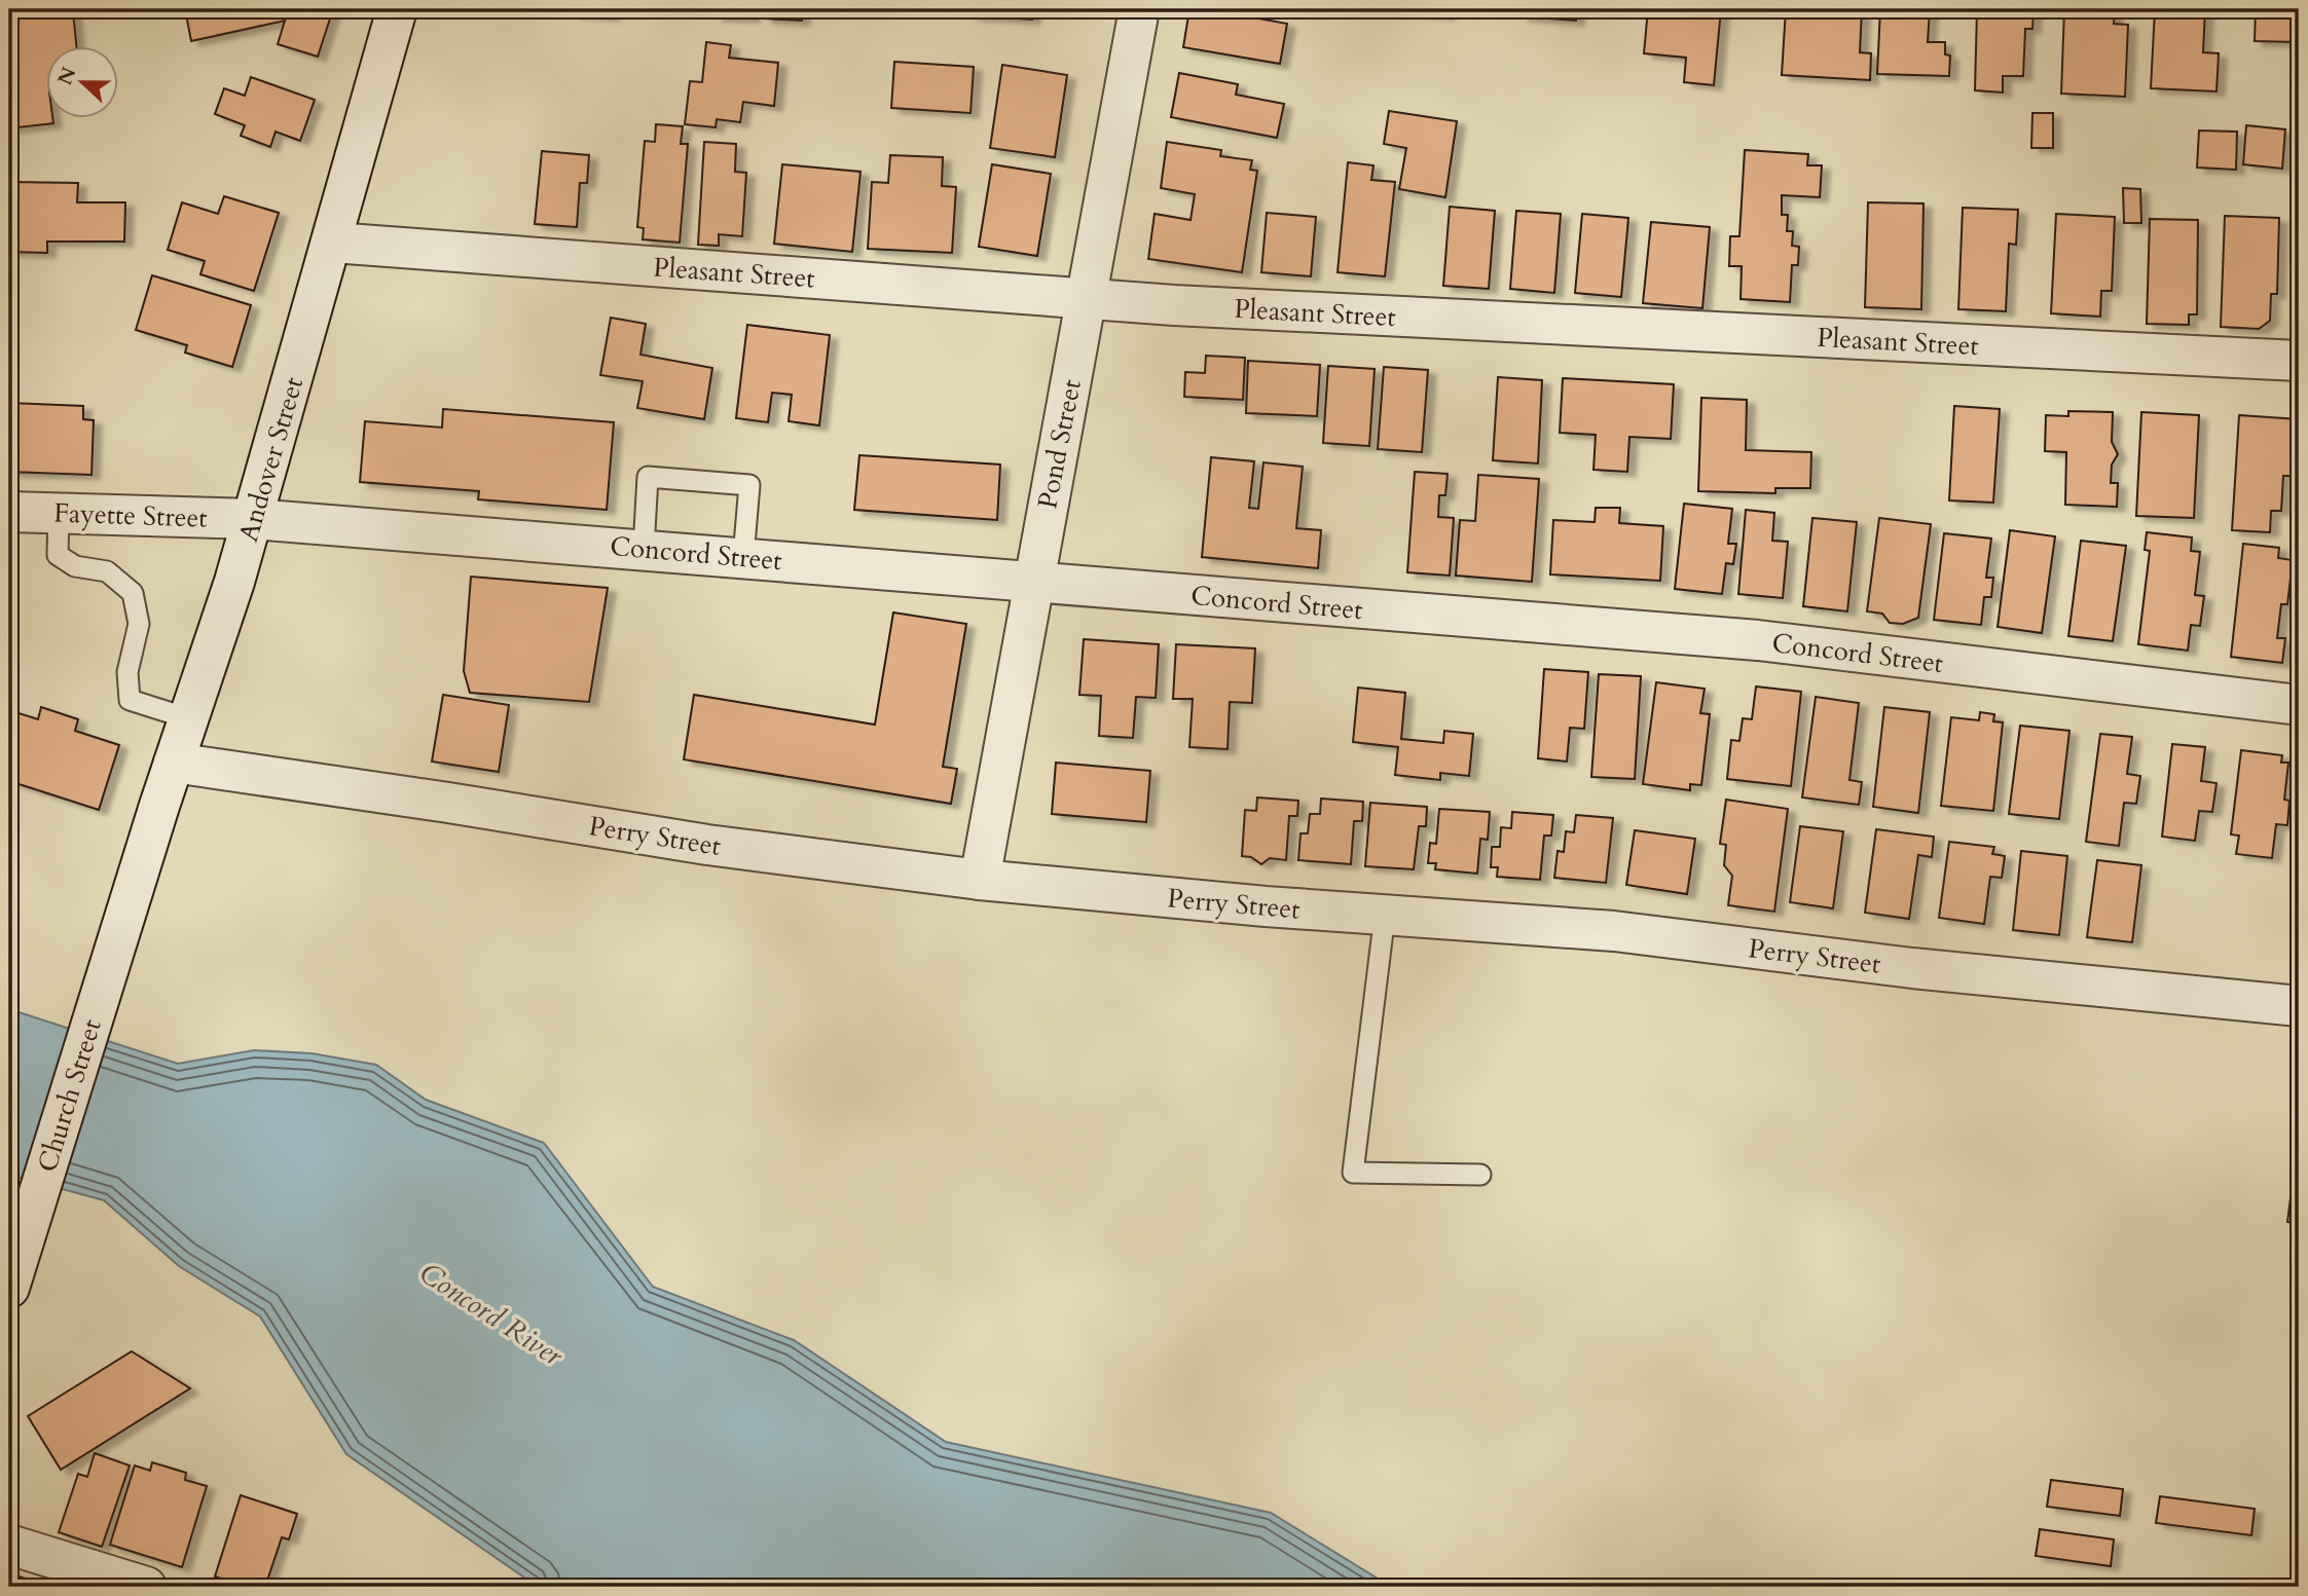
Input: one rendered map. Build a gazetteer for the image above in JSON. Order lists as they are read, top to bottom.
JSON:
{
  "streets": {
    "street": [
      "Pleasant Street",
      "Pond Street",
      "Andover Street",
      "Fayette Street",
      "Concord Street",
      "Perry Street",
      "Church Street"
    ]
  },
  "crossings": [
    ["Pleasant Street", "Pond Street"],
    ["Pleasant Street", "Andover Street"],
    ["Pond Street", "Concord Street"],
    ["Pond Street", "Perry Street"],
    ["Andover Street", "Fayette Street"],
    ["Andover Street", "Concord Street"],
    ["Andover Street", "Perry Street"],
    ["Andover Street", "Church Street"],
    ["Fayette Street", "Concord Street"]
  ],
  "water": ["Concord River"],
  "north": "left"
}
